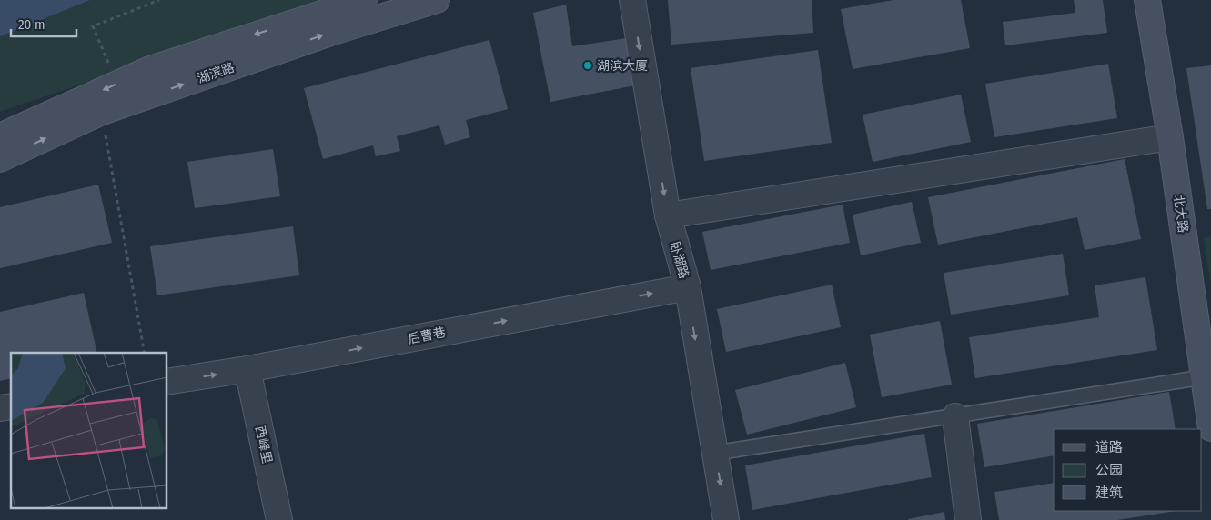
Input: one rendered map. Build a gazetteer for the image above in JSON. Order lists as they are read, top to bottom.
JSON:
{
  "streets": {
    "main road": ["湖滨路", "北大路"],
    "street": ["卧湖路", "后曹巷", "西峰里"]
  },
  "crossings": [
    ["卧湖路", "后曹巷"],
    ["后曹巷", "西峰里"]
  ],
  "one_way": ["卧湖路", "后曹巷"],
  "places": ["湖滨大厦"],
  "legend": ["道路", "公园", "建筑"],
  "scale_bar": "20 m"
}
